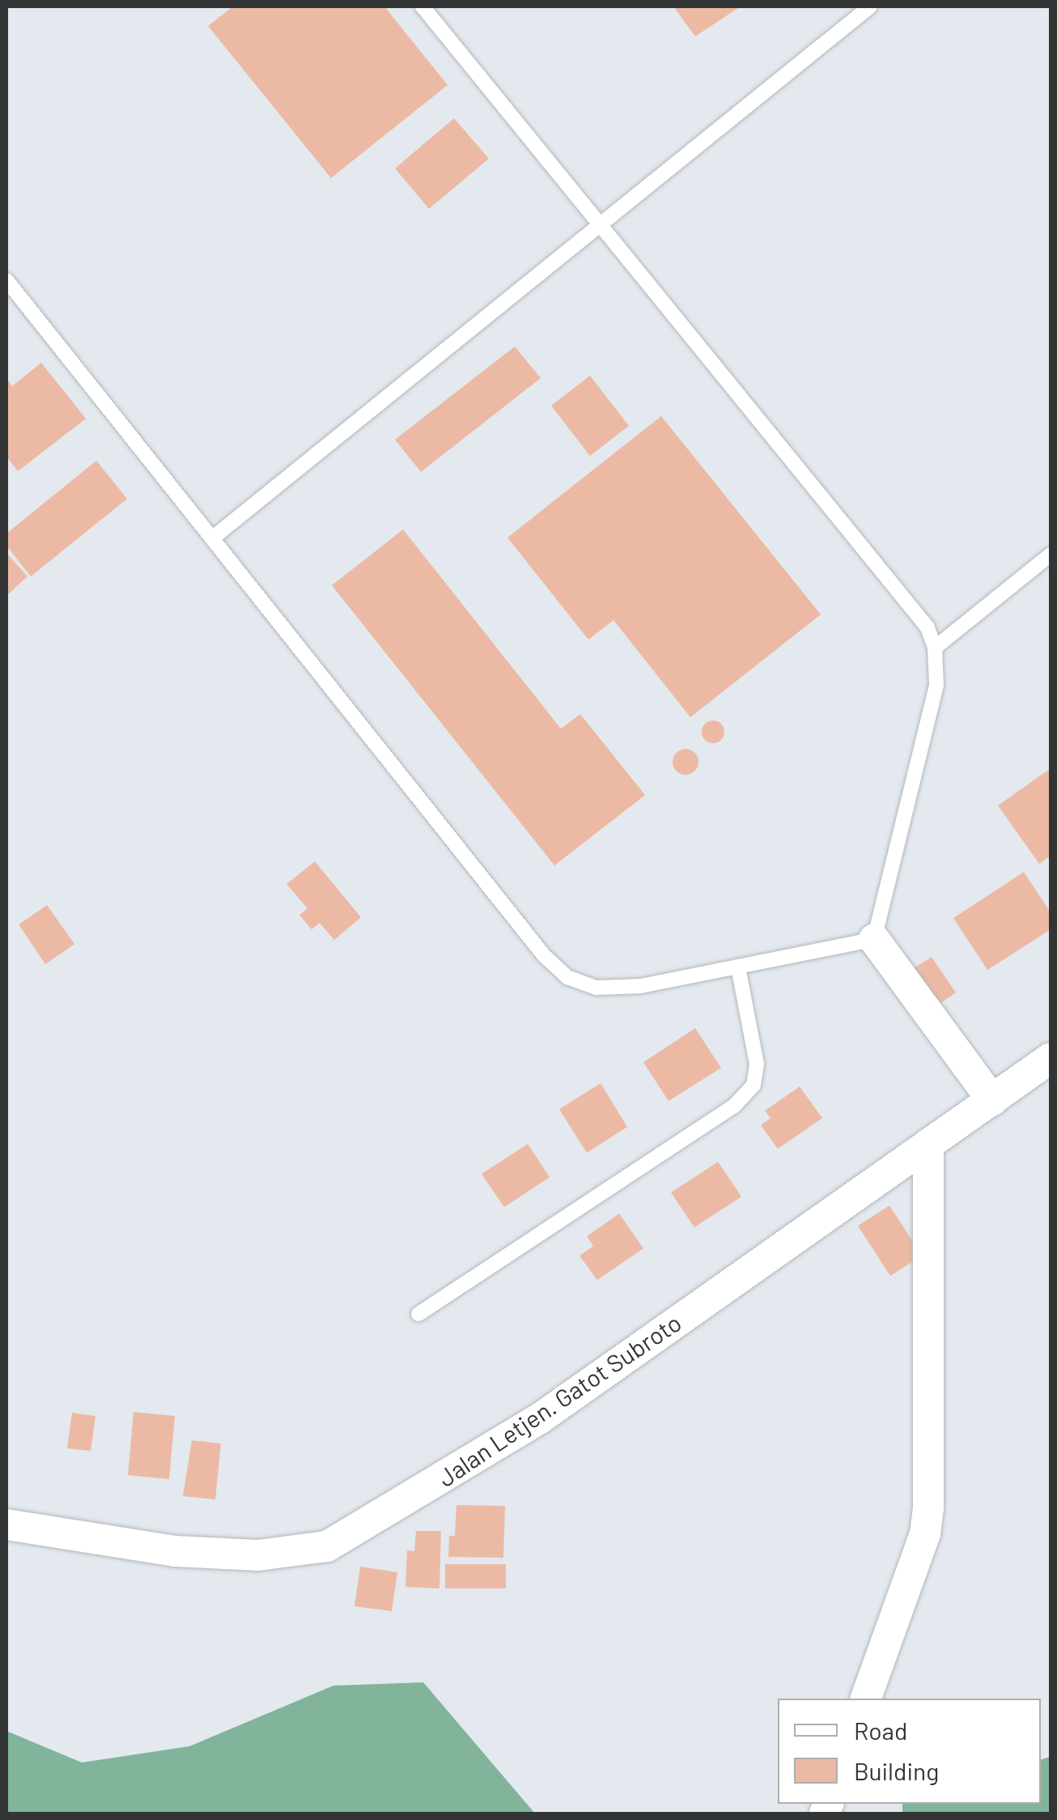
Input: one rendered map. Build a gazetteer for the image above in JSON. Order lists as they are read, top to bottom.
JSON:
{
  "streets": {
    "street": ["Jalan Letjen. Gatot Subroto"]
  },
  "legend": ["Road", "Building"]
}
